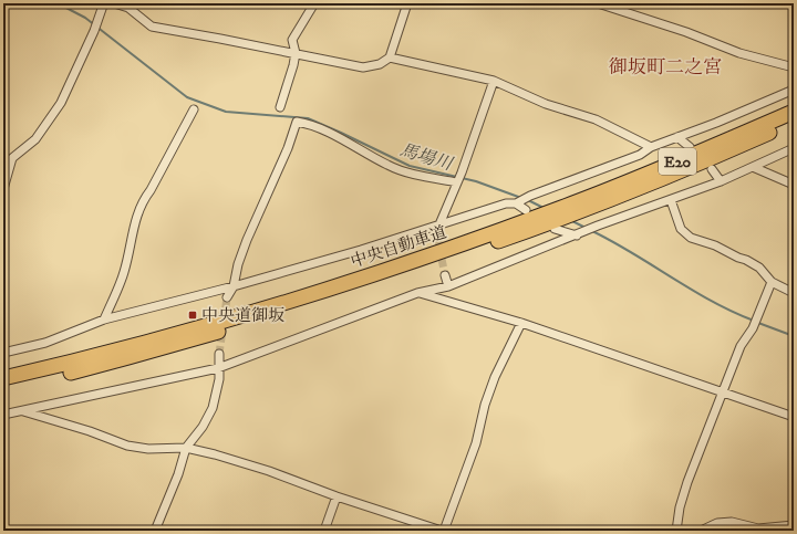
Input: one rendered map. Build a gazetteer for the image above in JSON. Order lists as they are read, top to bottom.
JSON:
{
  "streets": {
    "highway": ["E20", "中央自動車道"]
  },
  "districts": ["御坂町二之宮"],
  "water": ["馬場川"],
  "places": {
    "transit": ["中央道御坂"]
  }
}
